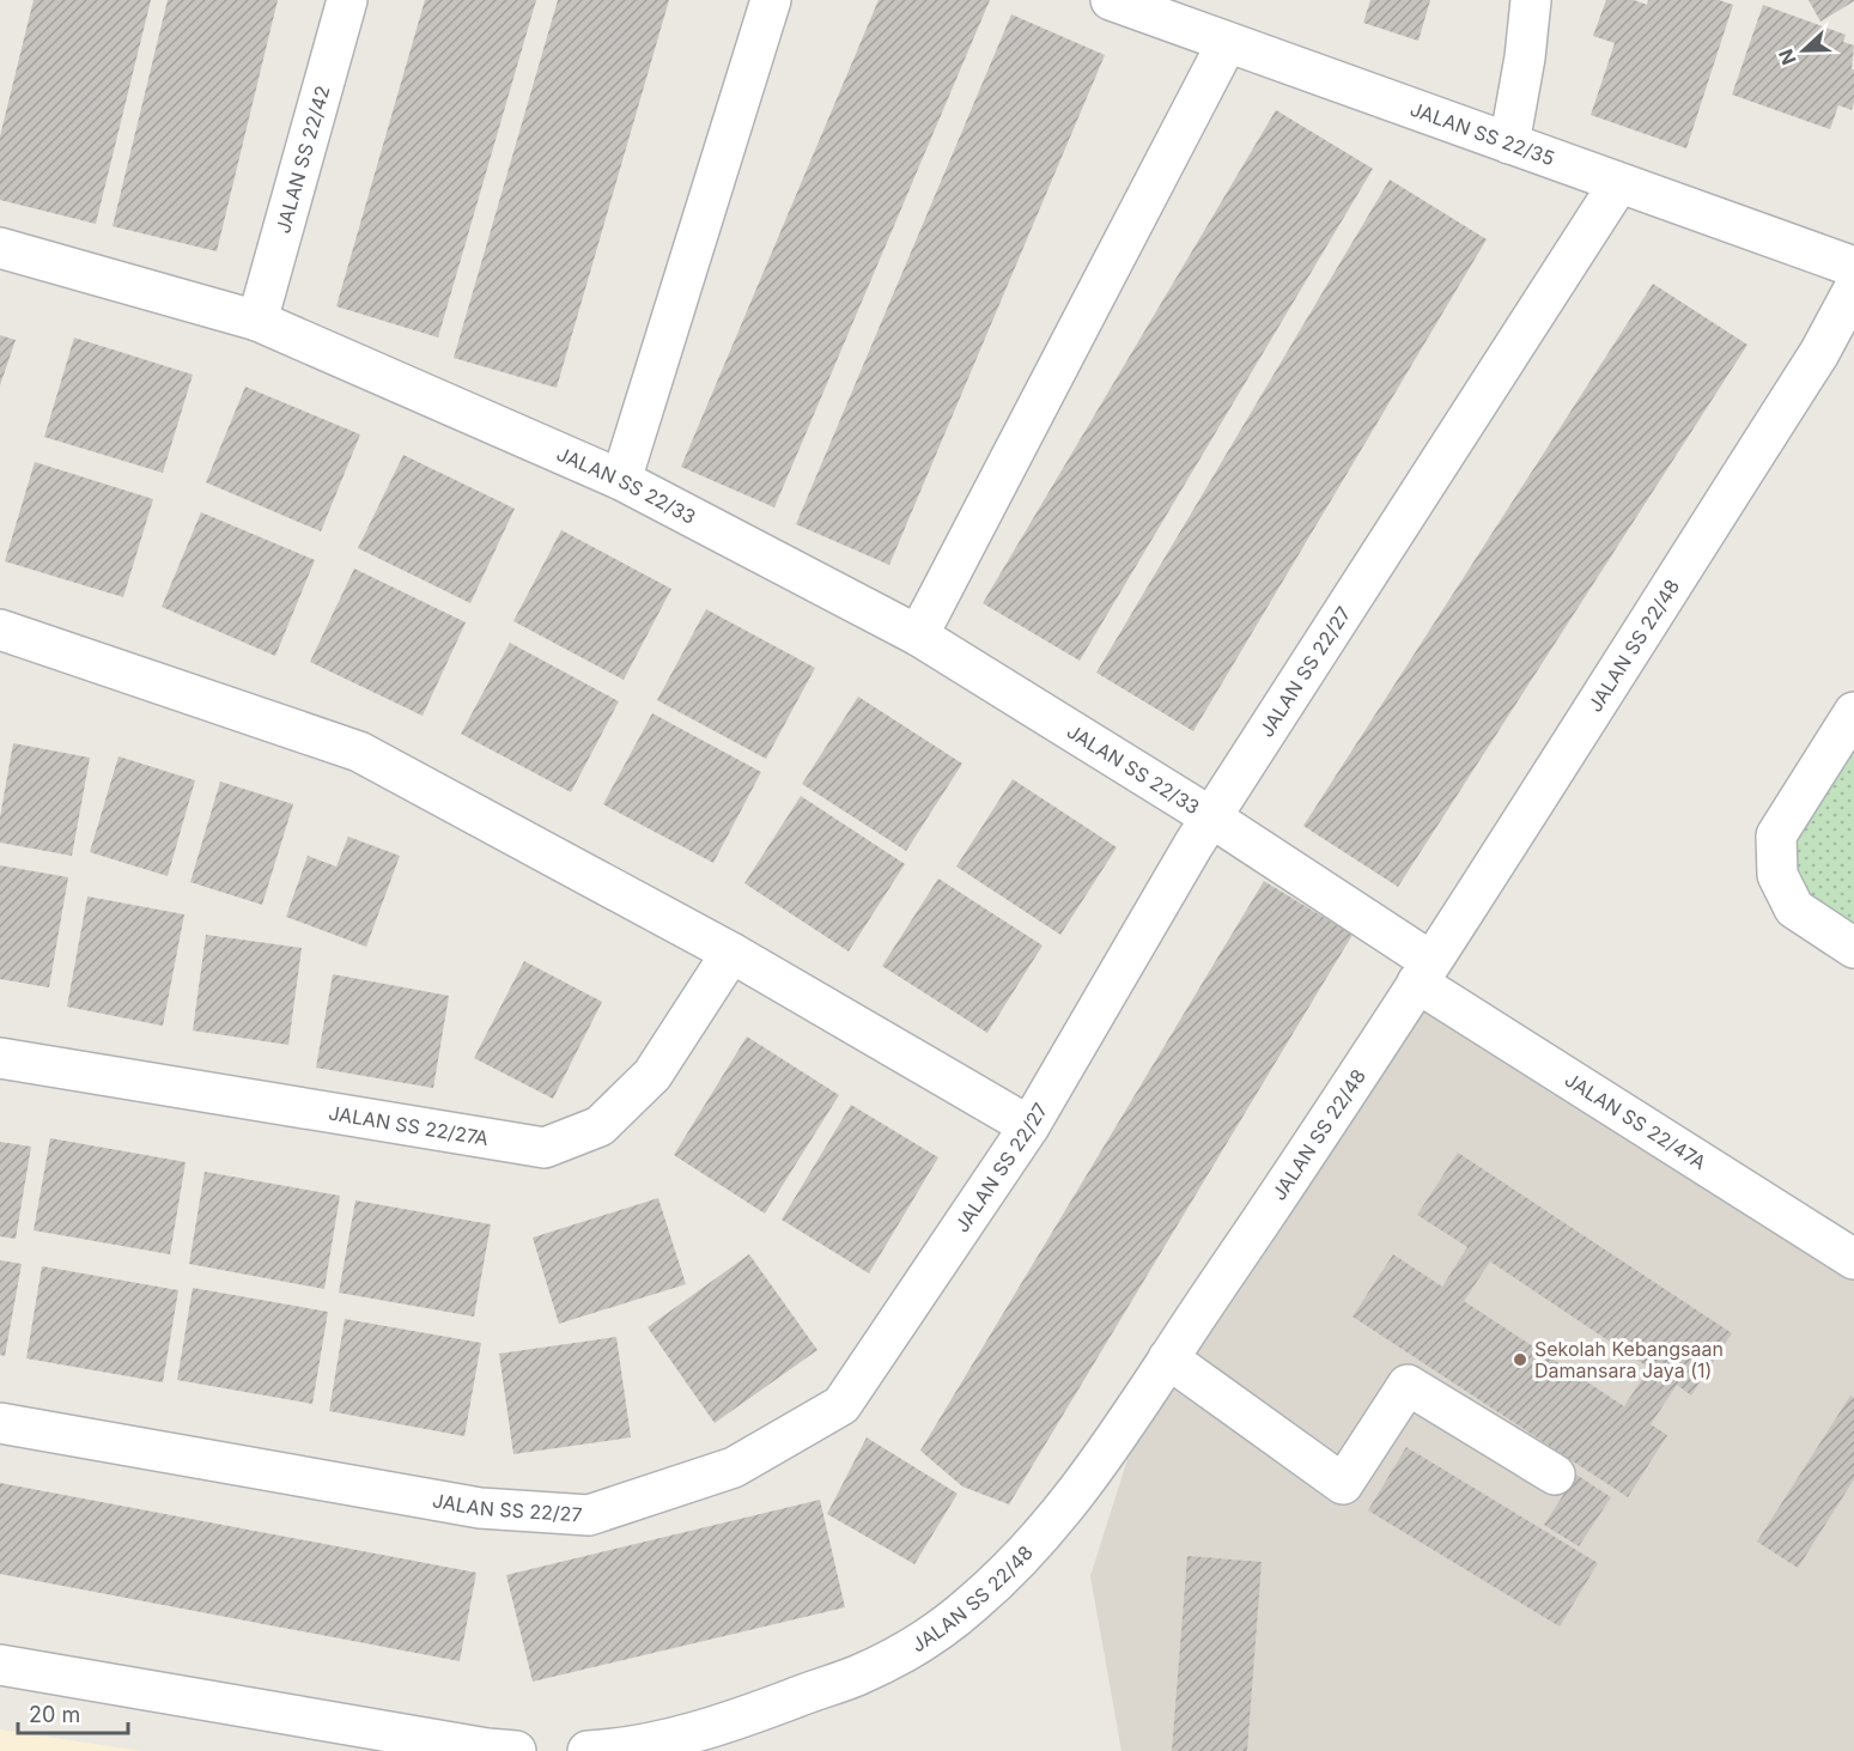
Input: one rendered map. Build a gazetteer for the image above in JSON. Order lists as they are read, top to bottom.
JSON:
{
  "streets": {
    "street": [
      "JALAN SS 22/35",
      "JALAN SS 22/42",
      "JALAN SS 22/33",
      "JALAN SS 22/48",
      "JALAN SS 22/27",
      "JALAN SS 22/47A",
      "JALAN SS 22/27A"
    ]
  },
  "crossings": [
    ["JALAN SS 22/35", "JALAN SS 22/27"],
    ["JALAN SS 22/42", "JALAN SS 22/33"],
    ["JALAN SS 22/33", "JALAN SS 22/48"],
    ["JALAN SS 22/33", "JALAN SS 22/27"],
    ["JALAN SS 22/33", "JALAN SS 22/47A"],
    ["JALAN SS 22/48", "JALAN SS 22/47A"]
  ],
  "places": ["Sekolah Kebangsaan Damansara Jaya (1)"],
  "scale_bar": "20 m",
  "north": "left"
}
